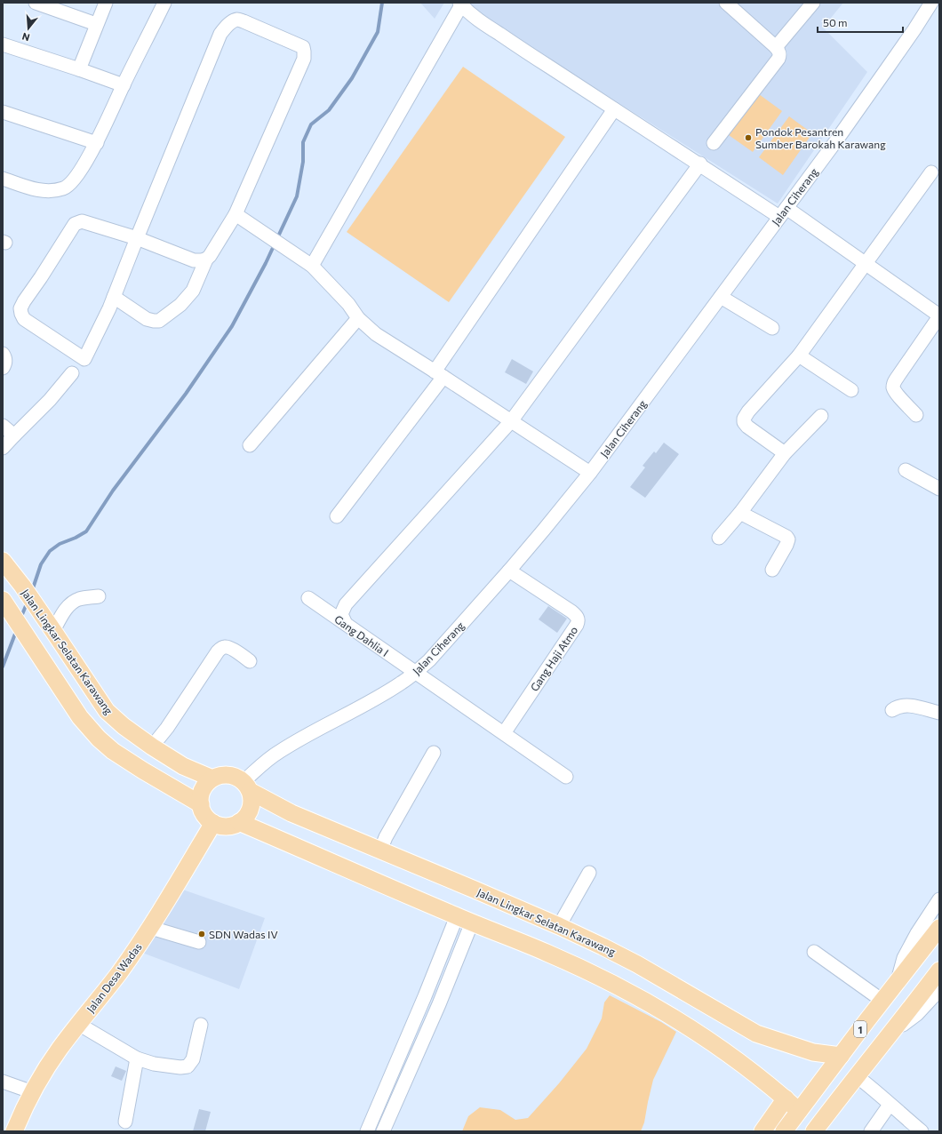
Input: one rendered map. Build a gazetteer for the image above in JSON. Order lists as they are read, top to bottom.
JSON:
{
  "streets": {
    "main road": ["Jalan Lingkar Selatan Karawang", "Jalan Desa Wadas", "1"],
    "street": ["Jalan Ciherang", "Gang Dahlia I", "Gang Haji Atmo"]
  },
  "crossings": [
    ["Jalan Ciherang", "Gang Dahlia I"],
    ["Jalan Ciherang", "Jalan Lingkar Selatan Karawang"],
    ["Jalan Ciherang", "Gang Haji Atmo"],
    ["Jalan Ciherang", "Jalan Desa Wadas"],
    ["Gang Dahlia I", "Gang Haji Atmo"],
    ["Jalan Lingkar Selatan Karawang", "Jalan Desa Wadas"],
    ["Jalan Lingkar Selatan Karawang", "1"]
  ],
  "places": ["Pondok Pesantren Sumber Barokah Karawang", "SDN Wadas IV"],
  "scale_bar": "50 m",
  "north": "bottom"
}
